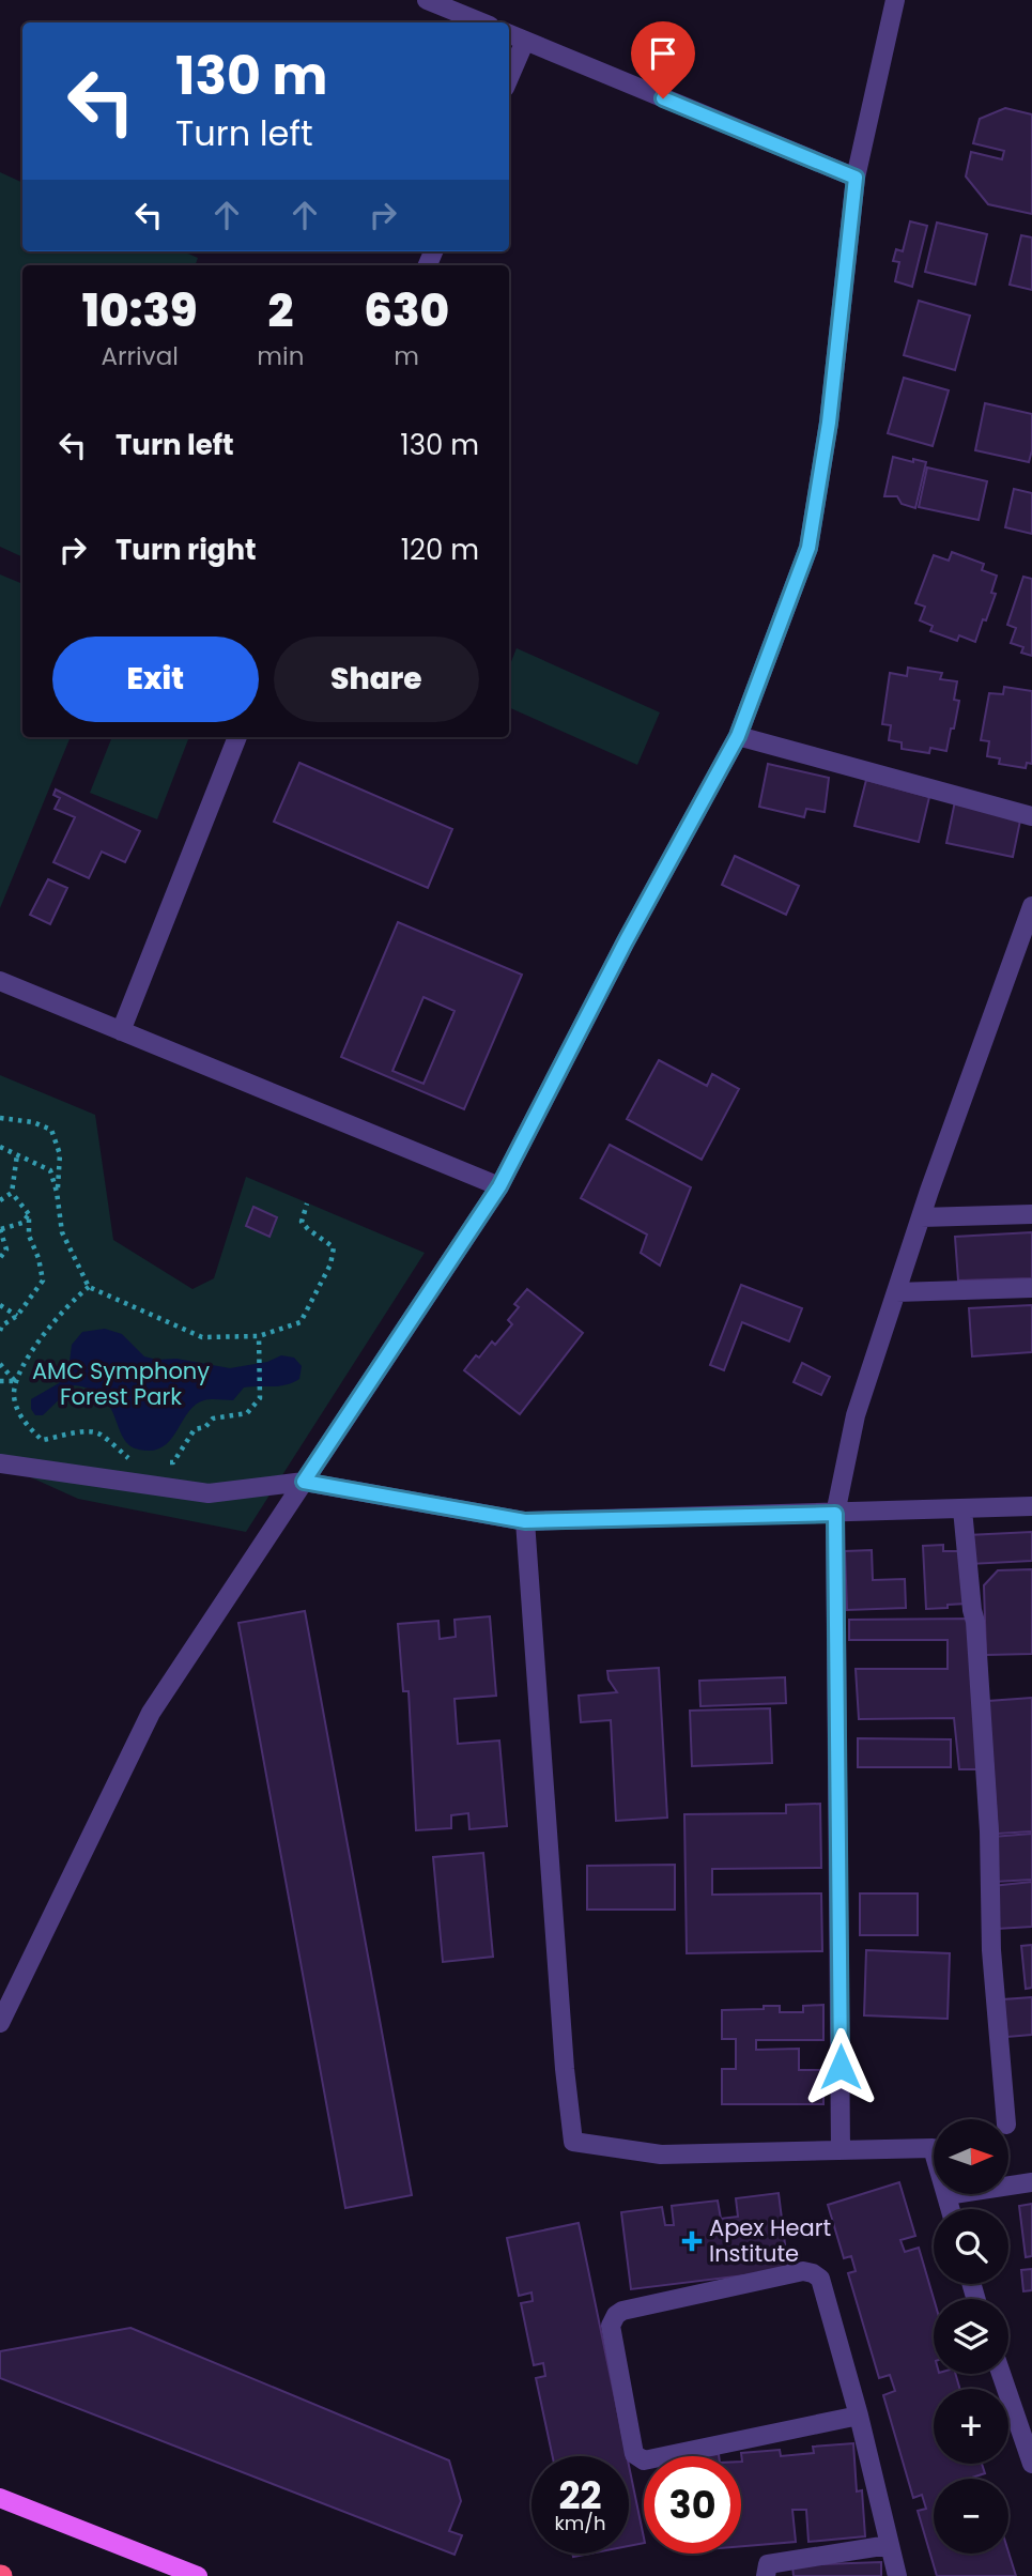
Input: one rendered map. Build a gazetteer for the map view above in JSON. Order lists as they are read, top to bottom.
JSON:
{
  "parks": ["AMC Symphony Forest Park"],
  "places": {
    "health": ["Apex Heart Institute"]
  },
  "north": "right",
  "page": {
    "turn": ["130 m", "Turn left"],
    "eta": [
      "10:39",
      "Arrival",
      "2",
      "min",
      "630",
      "m"
    ],
    "list": [
      {
        "name": "Turn left",
        "value": "130 m"
      },
      {
        "name": "Turn right",
        "value": "120 m"
      }
    ],
    "buttons": ["Exit", "Share"],
    "map_buttons": ["+", "−"],
    "speed": "22 km/h",
    "limit": "30"
  }
}
